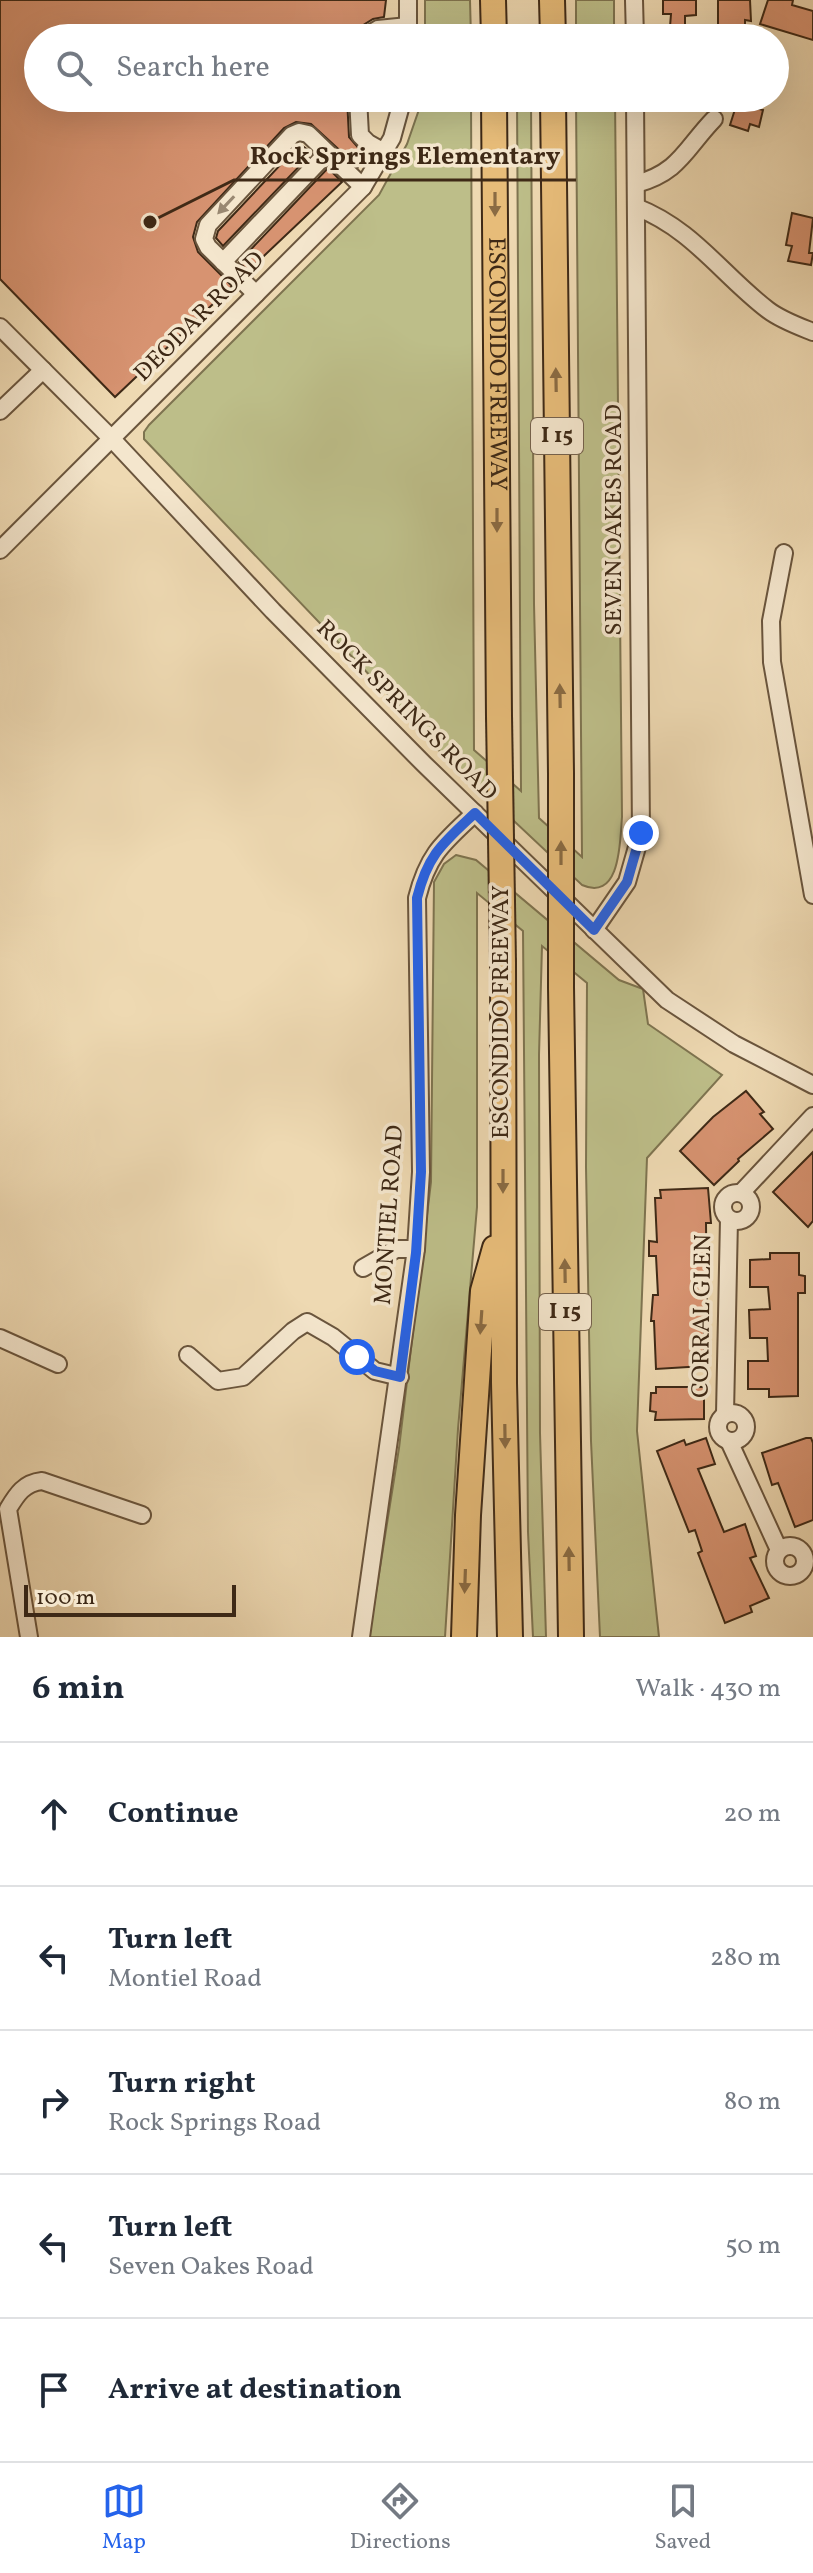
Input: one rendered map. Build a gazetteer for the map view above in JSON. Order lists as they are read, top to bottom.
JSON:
{
  "streets": {
    "highway": ["ESCONDIDO FREEWAY", "I 15"],
    "street": [
      "DEODAR ROAD",
      "SEVEN OAKES ROAD",
      "ROCK SPRINGS ROAD",
      "MONTIEL ROAD",
      "CORRAL GLEN"
    ]
  },
  "crossings": [
    ["DEODAR ROAD", "ROCK SPRINGS ROAD"],
    ["SEVEN OAKES ROAD", "ROCK SPRINGS ROAD"],
    ["ROCK SPRINGS ROAD", "MONTIEL ROAD"]
  ],
  "places": ["Rock Springs Elementary"],
  "scale_bar": "100 m",
  "page": {
    "search": "Search here",
    "scale": "100 m",
    "heading": ["6 min", "Walk · 430 m"],
    "list": [
      ["Continue", "20 m"],
      ["Turn left", "Montiel Road", "280 m"],
      ["Turn right", "Rock Springs Road", "80 m"],
      ["Turn left", "Seven Oakes Road", "50 m"],
      "Arrive at destination"
    ],
    "nav": ["Map", "Directions", "Saved"]
  }
}
